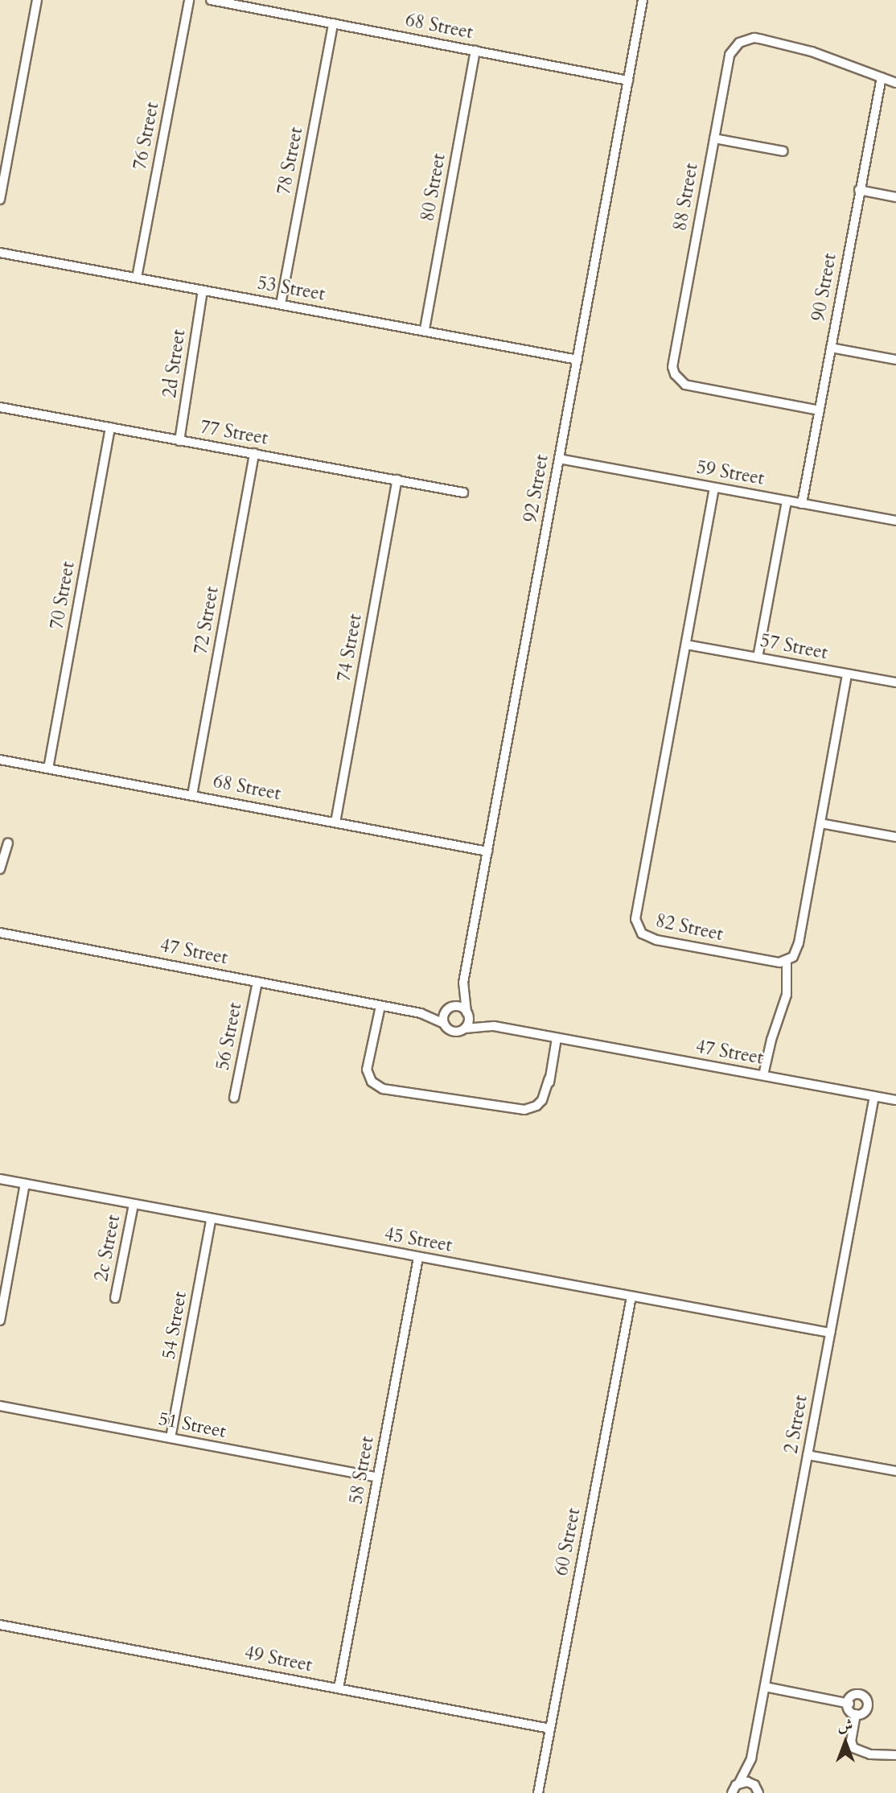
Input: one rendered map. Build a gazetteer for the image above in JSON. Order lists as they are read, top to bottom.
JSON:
{
  "streets": {
    "street": [
      "68 Street",
      "76 Street",
      "78 Street",
      "80 Street",
      "88 Street",
      "90 Street",
      "53 Street",
      "2d Street",
      "77 Street",
      "59 Street",
      "92 Street",
      "70 Street",
      "72 Street",
      "57 Street",
      "74 Street",
      "82 Street",
      "47 Street",
      "56 Street",
      "45 Street",
      "2c Street",
      "54 Street",
      "2 Street",
      "51 Street",
      "58 Street",
      "60 Street",
      "49 Street"
    ]
  },
  "crossings": [
    ["68 Street", "78 Street"],
    ["68 Street", "80 Street"],
    ["68 Street", "92 Street"],
    ["68 Street", "70 Street"],
    ["68 Street", "72 Street"],
    ["68 Street", "74 Street"],
    ["76 Street", "53 Street"],
    ["78 Street", "53 Street"],
    ["80 Street", "53 Street"],
    ["88 Street", "90 Street"],
    ["90 Street", "59 Street"],
    ["53 Street", "2d Street"],
    ["53 Street", "92 Street"],
    ["2d Street", "77 Street"],
    ["77 Street", "70 Street"],
    ["77 Street", "72 Street"],
    ["77 Street", "74 Street"],
    ["59 Street", "92 Street"],
    ["59 Street", "82 Street"],
    ["92 Street", "47 Street"],
    ["57 Street", "82 Street"],
    ["47 Street", "56 Street"],
    ["47 Street", "2 Street"],
    ["45 Street", "2c Street"],
    ["45 Street", "54 Street"],
    ["45 Street", "2 Street"],
    ["45 Street", "58 Street"],
    ["45 Street", "60 Street"],
    ["54 Street", "51 Street"],
    ["51 Street", "58 Street"],
    ["58 Street", "49 Street"],
    ["60 Street", "49 Street"]
  ],
  "north": "top"
}
